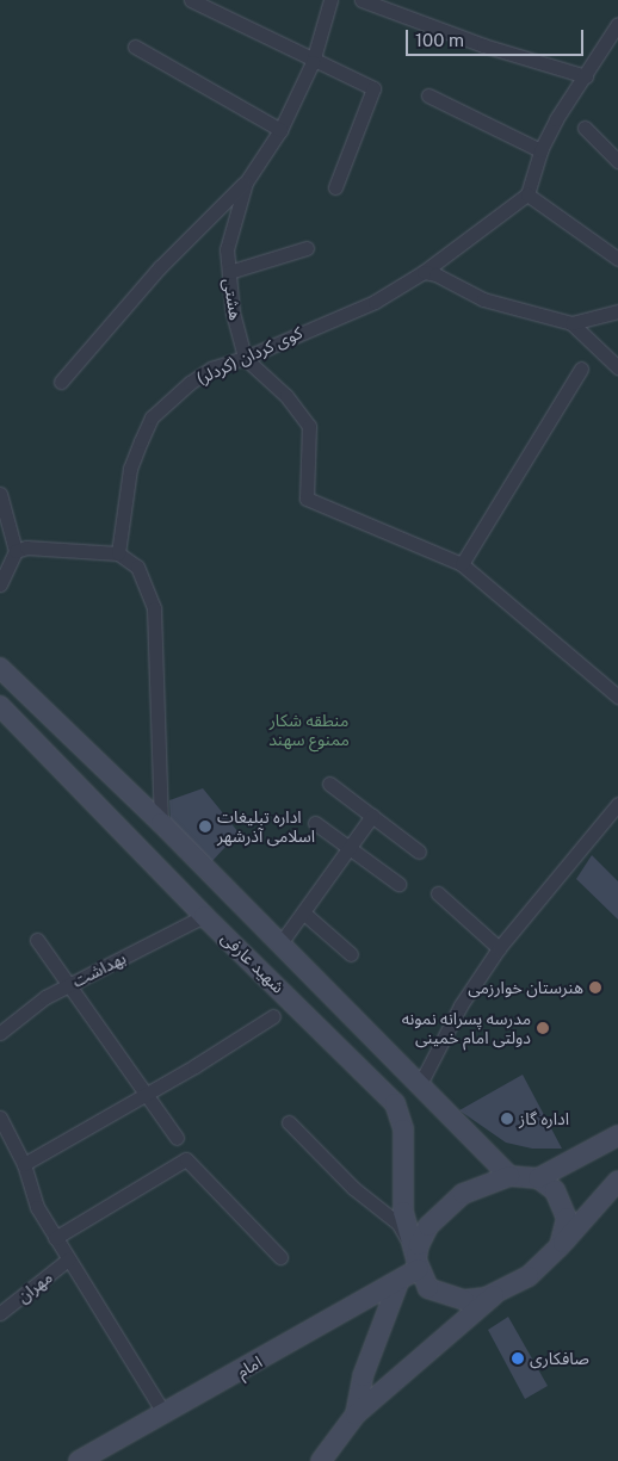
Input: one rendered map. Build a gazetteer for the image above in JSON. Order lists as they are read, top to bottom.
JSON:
{
  "streets": {
    "street": [
      "هشتی",
      "کوی کردان (کردلر)",
      "شهید عارفی",
      "بهداشت",
      "مهران",
      "امام"
    ]
  },
  "crossings": [
    ["هشتی", "کوی کردان (کردلر)"],
    ["شهید عارفی", "بهداشت"],
    ["شهید عارفی", "امام"]
  ],
  "parks": ["منطقه شکار ممنوع سهند"],
  "places": [
    "اداره تبلیغات اسلامی آذرشهر",
    "هنرستان خوارزمی",
    "مدرسه پسرانه نمونه دولتی امام خمینی",
    "اداره گاز",
    "صافکاری"
  ],
  "scale_bar": "100 m"
}
